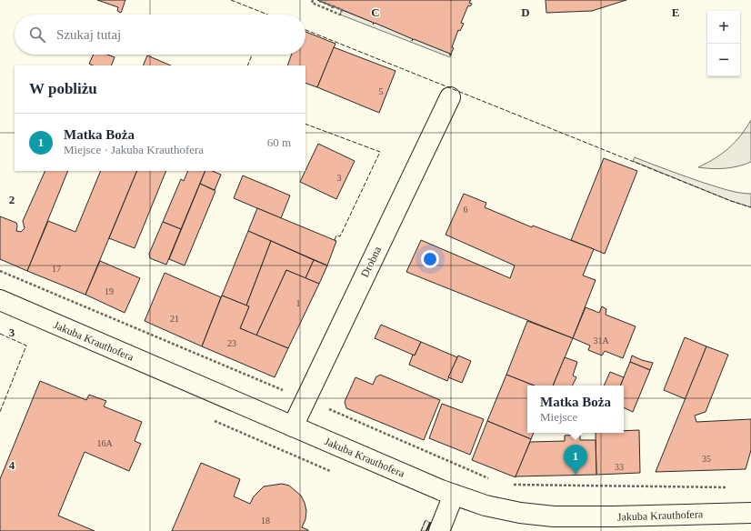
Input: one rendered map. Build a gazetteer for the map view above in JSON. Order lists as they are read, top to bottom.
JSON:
{
  "streets": {
    "street": ["Drobna", "Jakuba Krauthofera"]
  },
  "crossings": [
    ["Drobna", "Jakuba Krauthofera"]
  ],
  "house_numbers": [
    "5",
    "3",
    "6",
    "17",
    "19",
    "1",
    "21",
    "31A",
    "23",
    "16A",
    "35",
    "33",
    "18"
  ],
  "page": {
    "map_buttons": ["+", "−"],
    "search": "Szukaj tutaj",
    "heading": "W pobliżu",
    "list": [
      {
        "mark": "1",
        "name": "Matka Boża",
        "note": "Miejsce · Jakuba Krauthofera",
        "value": "60 m"
      }
    ],
    "popup": ["Matka Boża", "Miejsce"],
    "pins": "1"
  },
  "grid": {
    "columns": ["C", "D", "E"],
    "rows": ["2", "3", "4"]
  }
}
